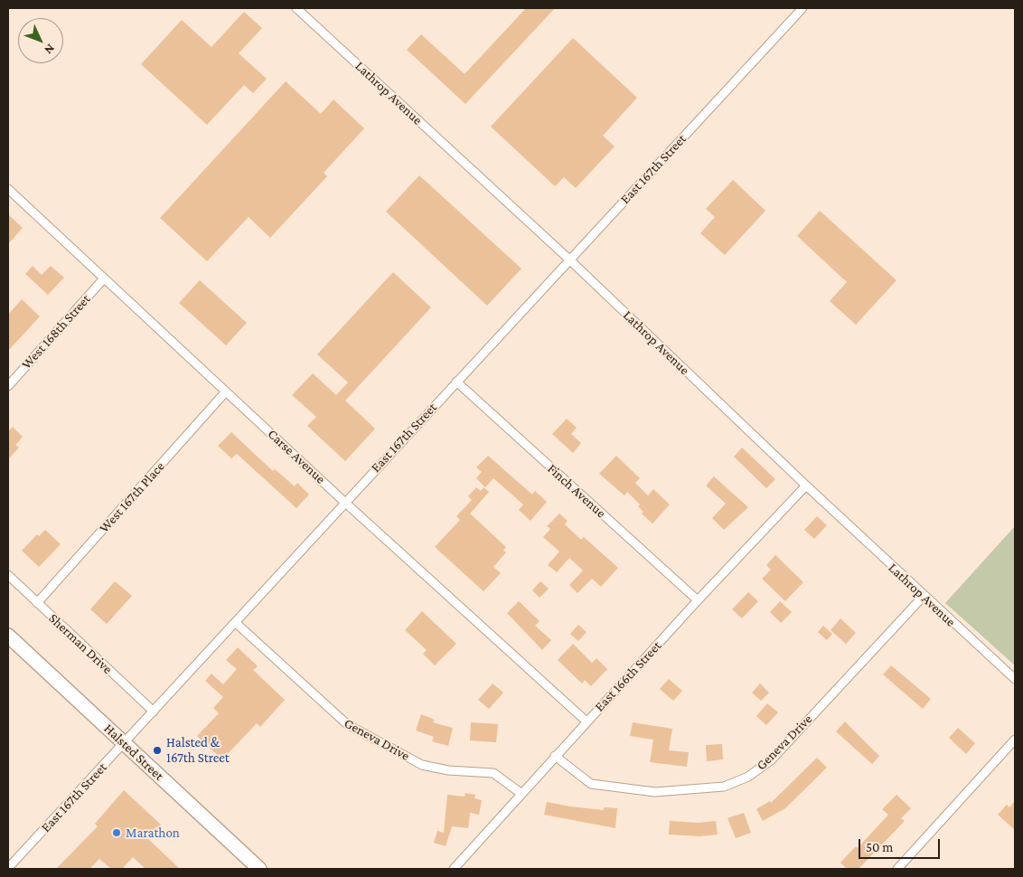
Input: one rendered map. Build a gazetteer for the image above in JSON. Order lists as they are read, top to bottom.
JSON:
{
  "streets": {
    "main road": ["Halsted Street"],
    "street": [
      "Lathrop Avenue",
      "East 167th Street",
      "West 168th Street",
      "Carse Avenue",
      "Finch Avenue",
      "West 167th Place",
      "Sherman Drive",
      "East 166th Street",
      "Geneva Drive"
    ]
  },
  "crossings": [
    ["Lathrop Avenue", "East 167th Street"],
    ["Lathrop Avenue", "East 166th Street"],
    ["Lathrop Avenue", "Geneva Drive"],
    ["East 167th Street", "Carse Avenue"],
    ["East 167th Street", "Finch Avenue"],
    ["East 167th Street", "Sherman Drive"],
    ["East 167th Street", "Geneva Drive"],
    ["East 167th Street", "Halsted Street"],
    ["West 168th Street", "Carse Avenue"],
    ["Carse Avenue", "West 167th Place"],
    ["Carse Avenue", "East 166th Street"],
    ["Finch Avenue", "East 166th Street"],
    ["West 167th Place", "Sherman Drive"],
    ["East 166th Street", "Geneva Drive"]
  ],
  "places": ["Halsted & 167th Street", "Marathon"],
  "scale_bar": "50 m",
  "north": "bottom right"
}
